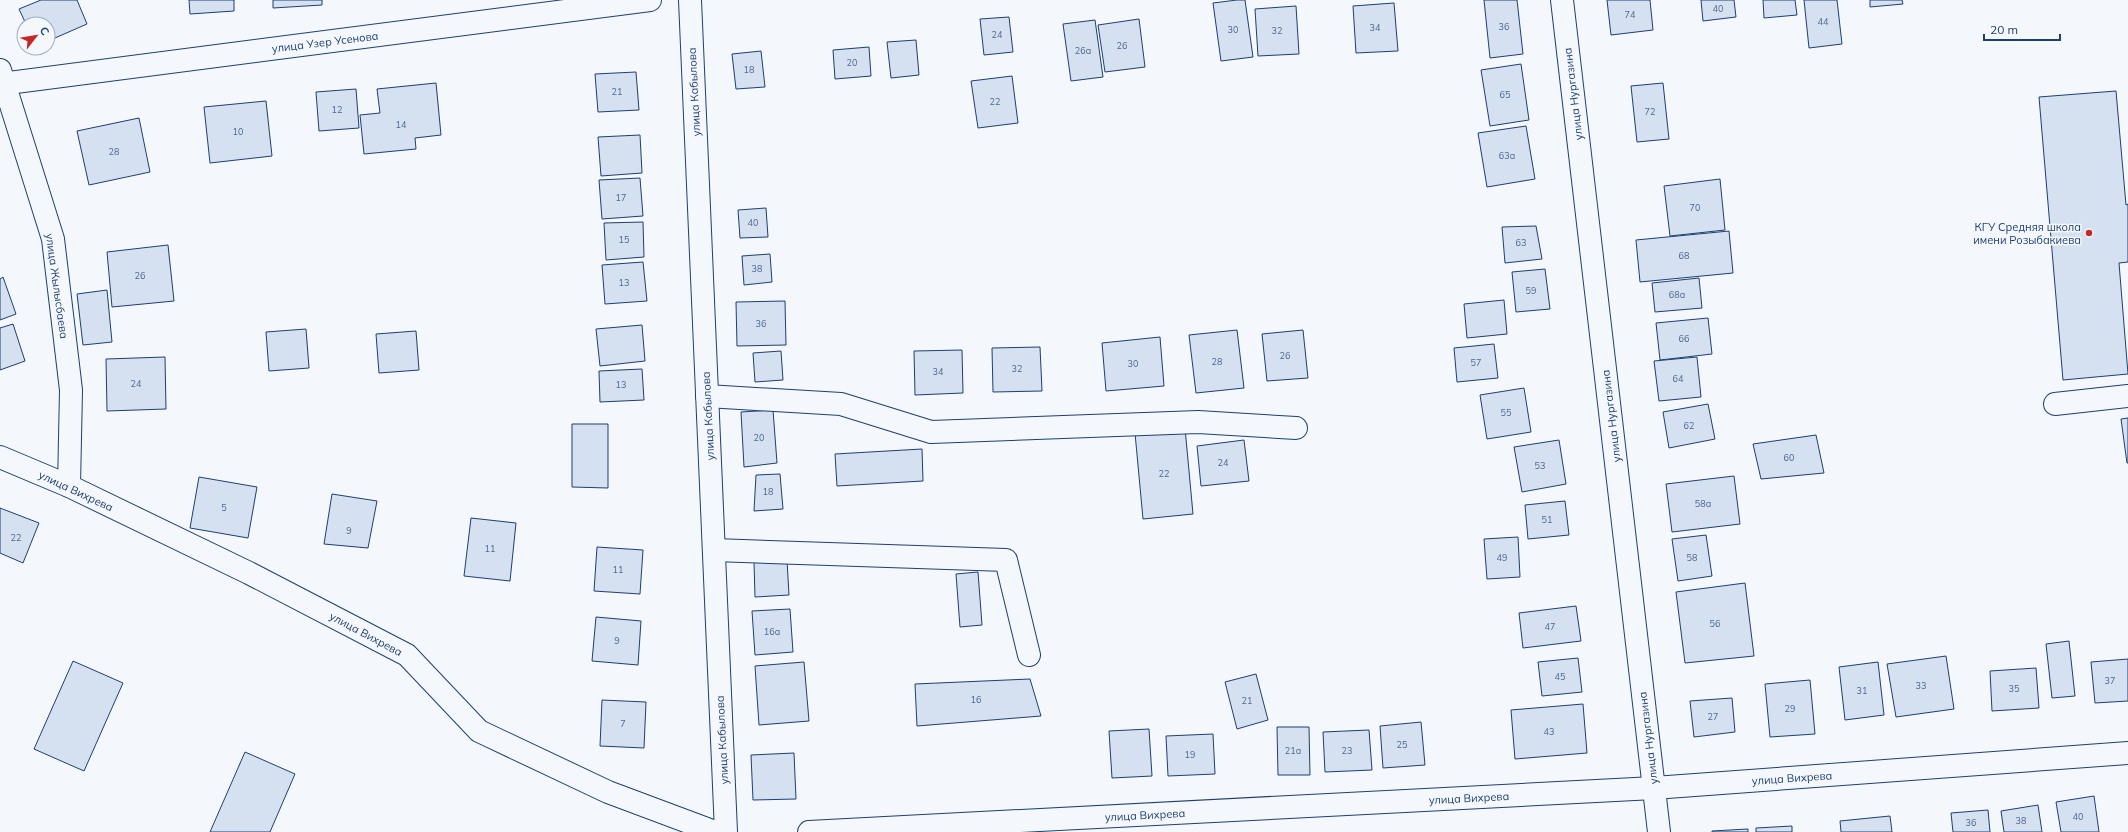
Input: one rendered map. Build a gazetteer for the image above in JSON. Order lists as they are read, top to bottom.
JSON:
{
  "streets": {
    "street": [
      "улица Узер Усенова",
      "улица Кабылова",
      "улица Нургазина",
      "улица Жылысбаева",
      "улица Вихрева"
    ]
  },
  "crossings": [
    ["улица Узер Усенова", "улица Жылысбаева"],
    ["улица Нургазина", "улица Вихрева"],
    ["улица Жылысбаева", "улица Вихрева"]
  ],
  "places": ["КГУ Средняя школа имени Розыбакиева"],
  "house_numbers": [
    "40",
    "74",
    "44",
    "36",
    "34",
    "30",
    "32",
    "24",
    "26",
    "26а",
    "20",
    "18",
    "21",
    "65",
    "22",
    "12",
    "72",
    "14",
    "10",
    "28",
    "63а",
    "17",
    "70",
    "40",
    "15",
    "63",
    "68",
    "38",
    "26",
    "13",
    "59",
    "68а",
    "36",
    "66",
    "26",
    "28",
    "57",
    "30",
    "32",
    "34",
    "64",
    "24",
    "13",
    "55",
    "62",
    "20",
    "60",
    "24",
    "53",
    "22",
    "18",
    "58а",
    "5",
    "51",
    "9",
    "22",
    "11",
    "49",
    "58",
    "11",
    "56",
    "47",
    "16а",
    "9",
    "45",
    "37",
    "33",
    "35",
    "31",
    "16",
    "21",
    "29",
    "27",
    "7",
    "43",
    "25",
    "21а",
    "23",
    "19",
    "40",
    "38",
    "36"
  ],
  "scale_bar": "20 m",
  "north": "top right"
}
